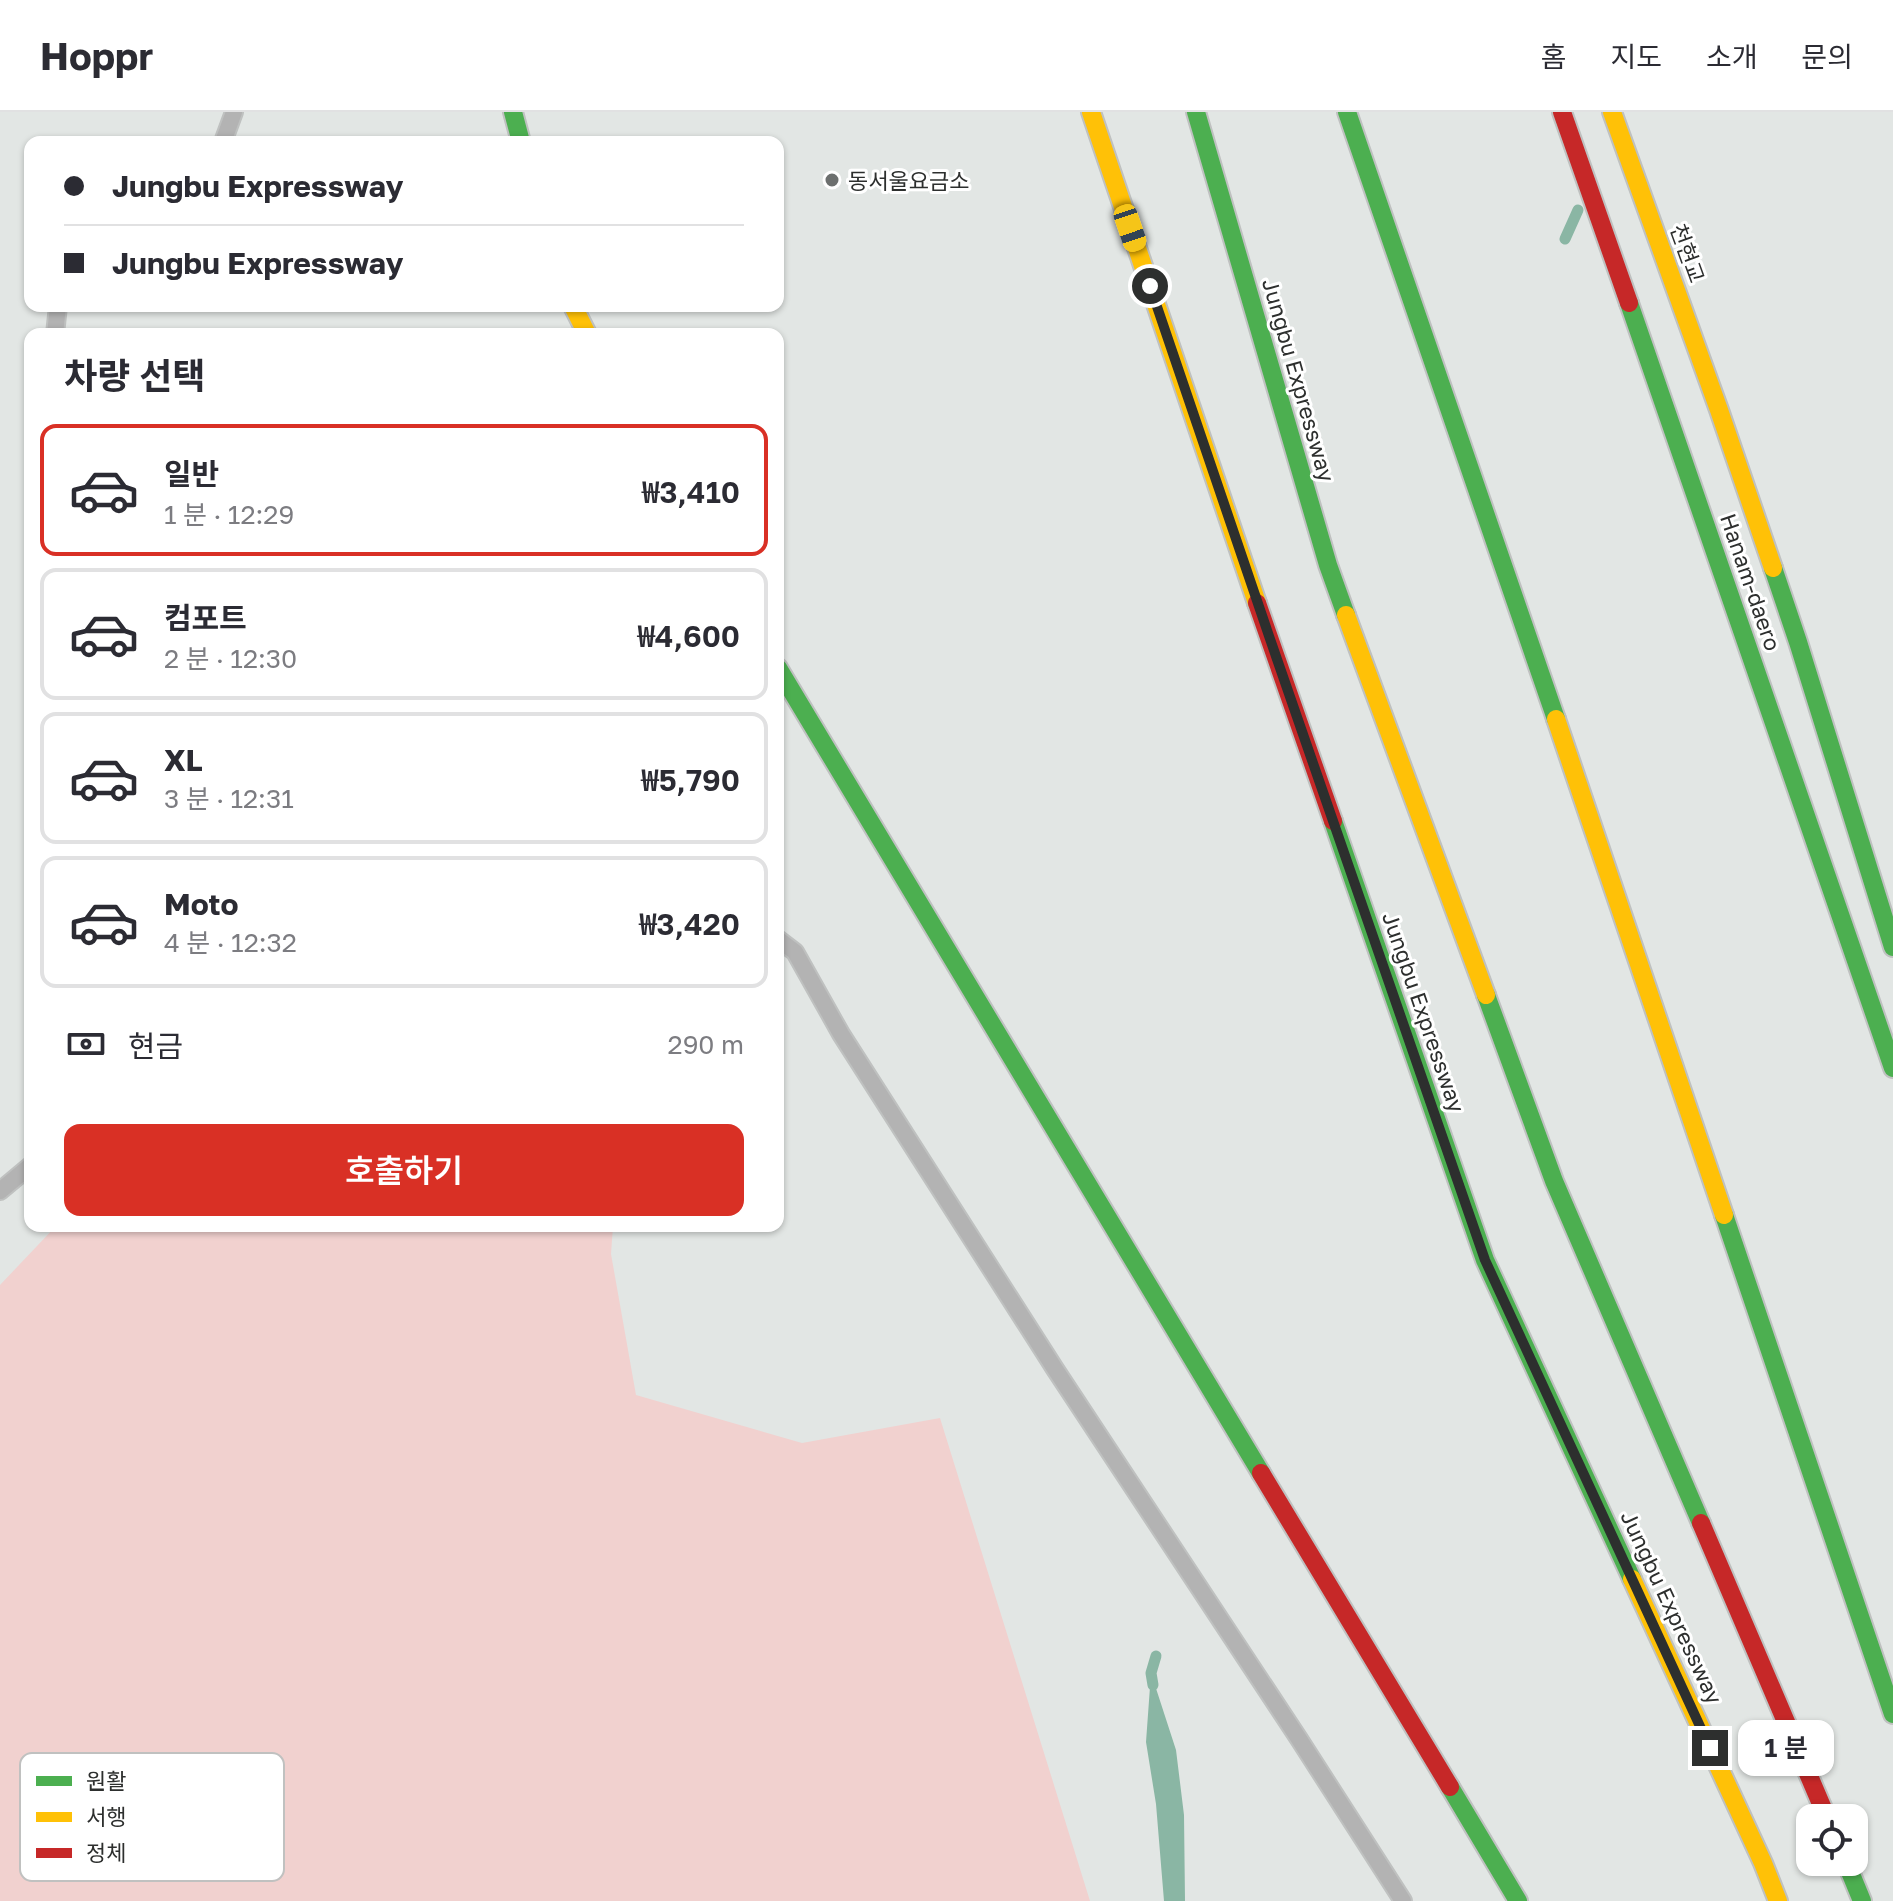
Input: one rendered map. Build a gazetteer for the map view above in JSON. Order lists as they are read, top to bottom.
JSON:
{
  "streets": {
    "main road": ["천현교", "Jungbu Expressway", "Hanam-daero"]
  },
  "crossings": [
    ["천현교", "Hanam-daero"]
  ],
  "places": ["동서울요금소"],
  "legend": ["원활", "서행", "정체"],
  "page": {
    "header": "Hoppr",
    "nav": [
      "홈",
      "지도",
      "소개",
      "문의"
    ],
    "banner": ["Jungbu Expressway", "Jungbu Expressway"],
    "heading": "차량 선택",
    "list": [
      {
        "name": "일반",
        "note": "1 분 · 12:29",
        "value": "₩3,410"
      },
      {
        "name": "컴포트",
        "note": "2 분 · 12:30",
        "value": "₩4,600"
      },
      {
        "name": "XL",
        "note": "3 분 · 12:31",
        "value": "₩5,790"
      },
      {
        "name": "Moto",
        "note": "4 분 · 12:32",
        "value": "₩3,420"
      }
    ],
    "pay": ["현금", "290 m"],
    "buttons": "호출하기",
    "bubble": "1 분"
  }
}
